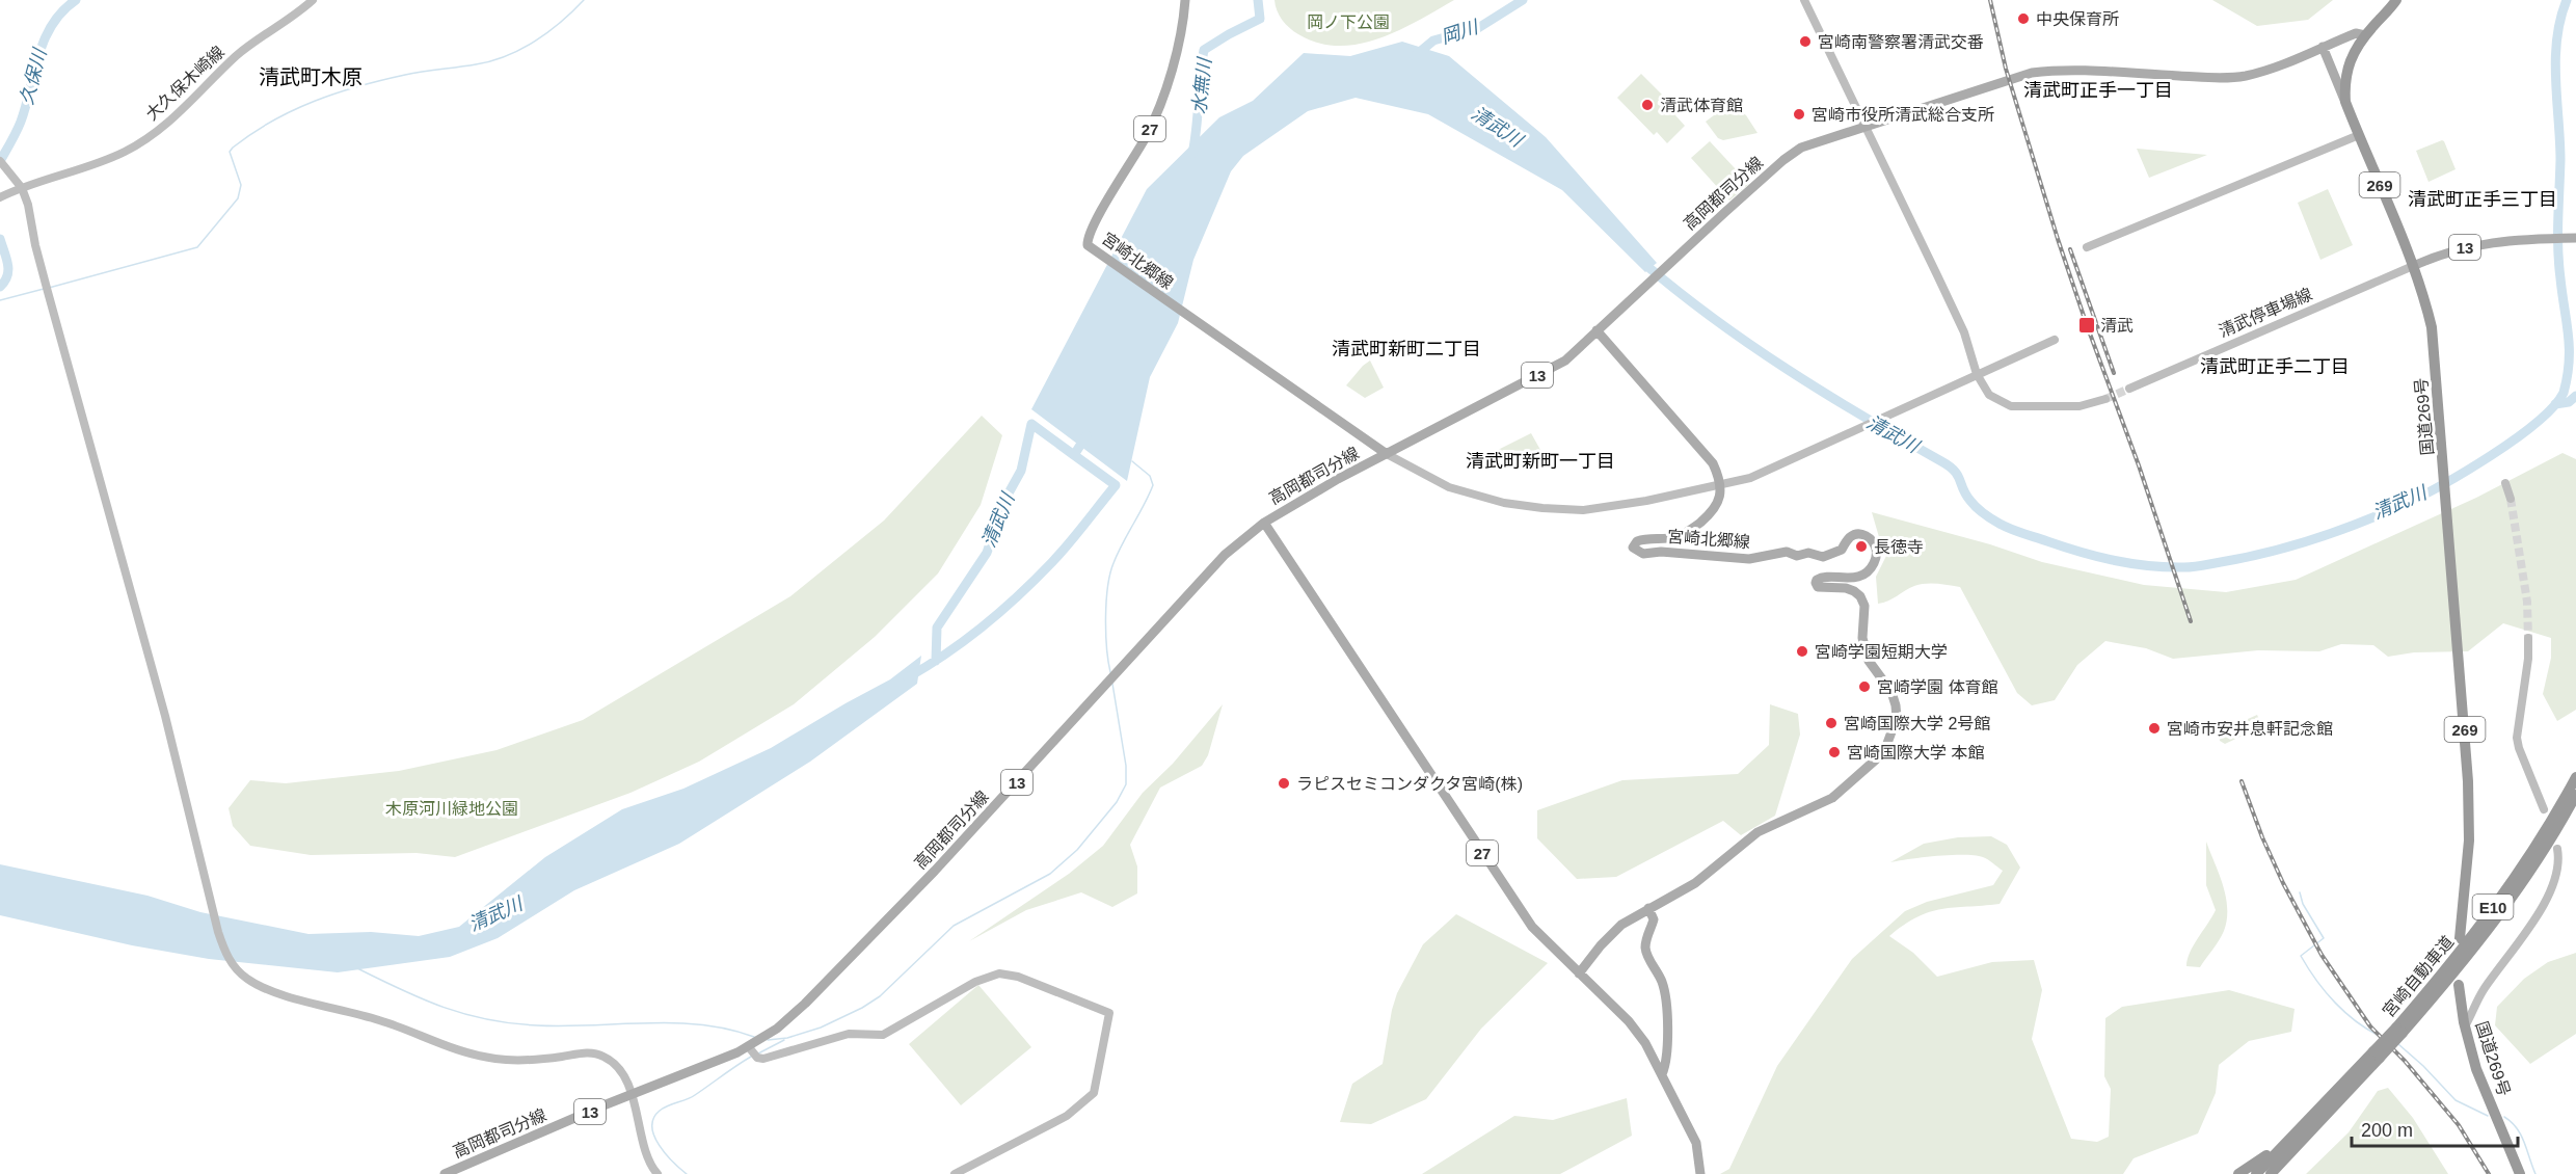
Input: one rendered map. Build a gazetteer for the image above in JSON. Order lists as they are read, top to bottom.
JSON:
{
  "streets": {
    "highway": [
      "269",
      "国道269号",
      "E10",
      "宮崎自動車道"
    ],
    "main road": [
      "27",
      "高岡都司分線",
      "13",
      "宮崎北郷線"
    ],
    "street": ["大久保木崎線", "清武停車場線"]
  },
  "crossings": [
    ["27", "高岡都司分線"],
    ["27", "宮崎北郷線"],
    ["高岡都司分線", "宮崎北郷線"],
    ["高岡都司分線", "国道269号"],
    ["13", "清武停車場線"],
    ["13", "国道269号"],
    ["清武停車場線", "国道269号"]
  ],
  "districts": [
    "清武町木原",
    "清武町正手一丁目",
    "清武町正手三丁目",
    "清武町新町二丁目",
    "清武町正手二丁目",
    "清武町新町一丁目"
  ],
  "water": [
    "岡川",
    "久保川",
    "水無川",
    "清武川"
  ],
  "parks": ["岡ノ下公園", "木原河川緑地公園"],
  "places": {
    "other": [
      "中央保育所",
      "宮崎南警察署清武交番",
      "清武体育館",
      "宮崎市役所清武総合支所",
      "長徳寺",
      "宮崎学園短期大学",
      "宮崎学園 体育館",
      "宮崎国際大学 2号館",
      "宮崎市安井息軒記念館",
      "宮崎国際大学 本館",
      "ラピスセミコンダクタ宮崎(株)"
    ],
    "transit": ["清武"]
  },
  "scale_bar": "200 m"
}
